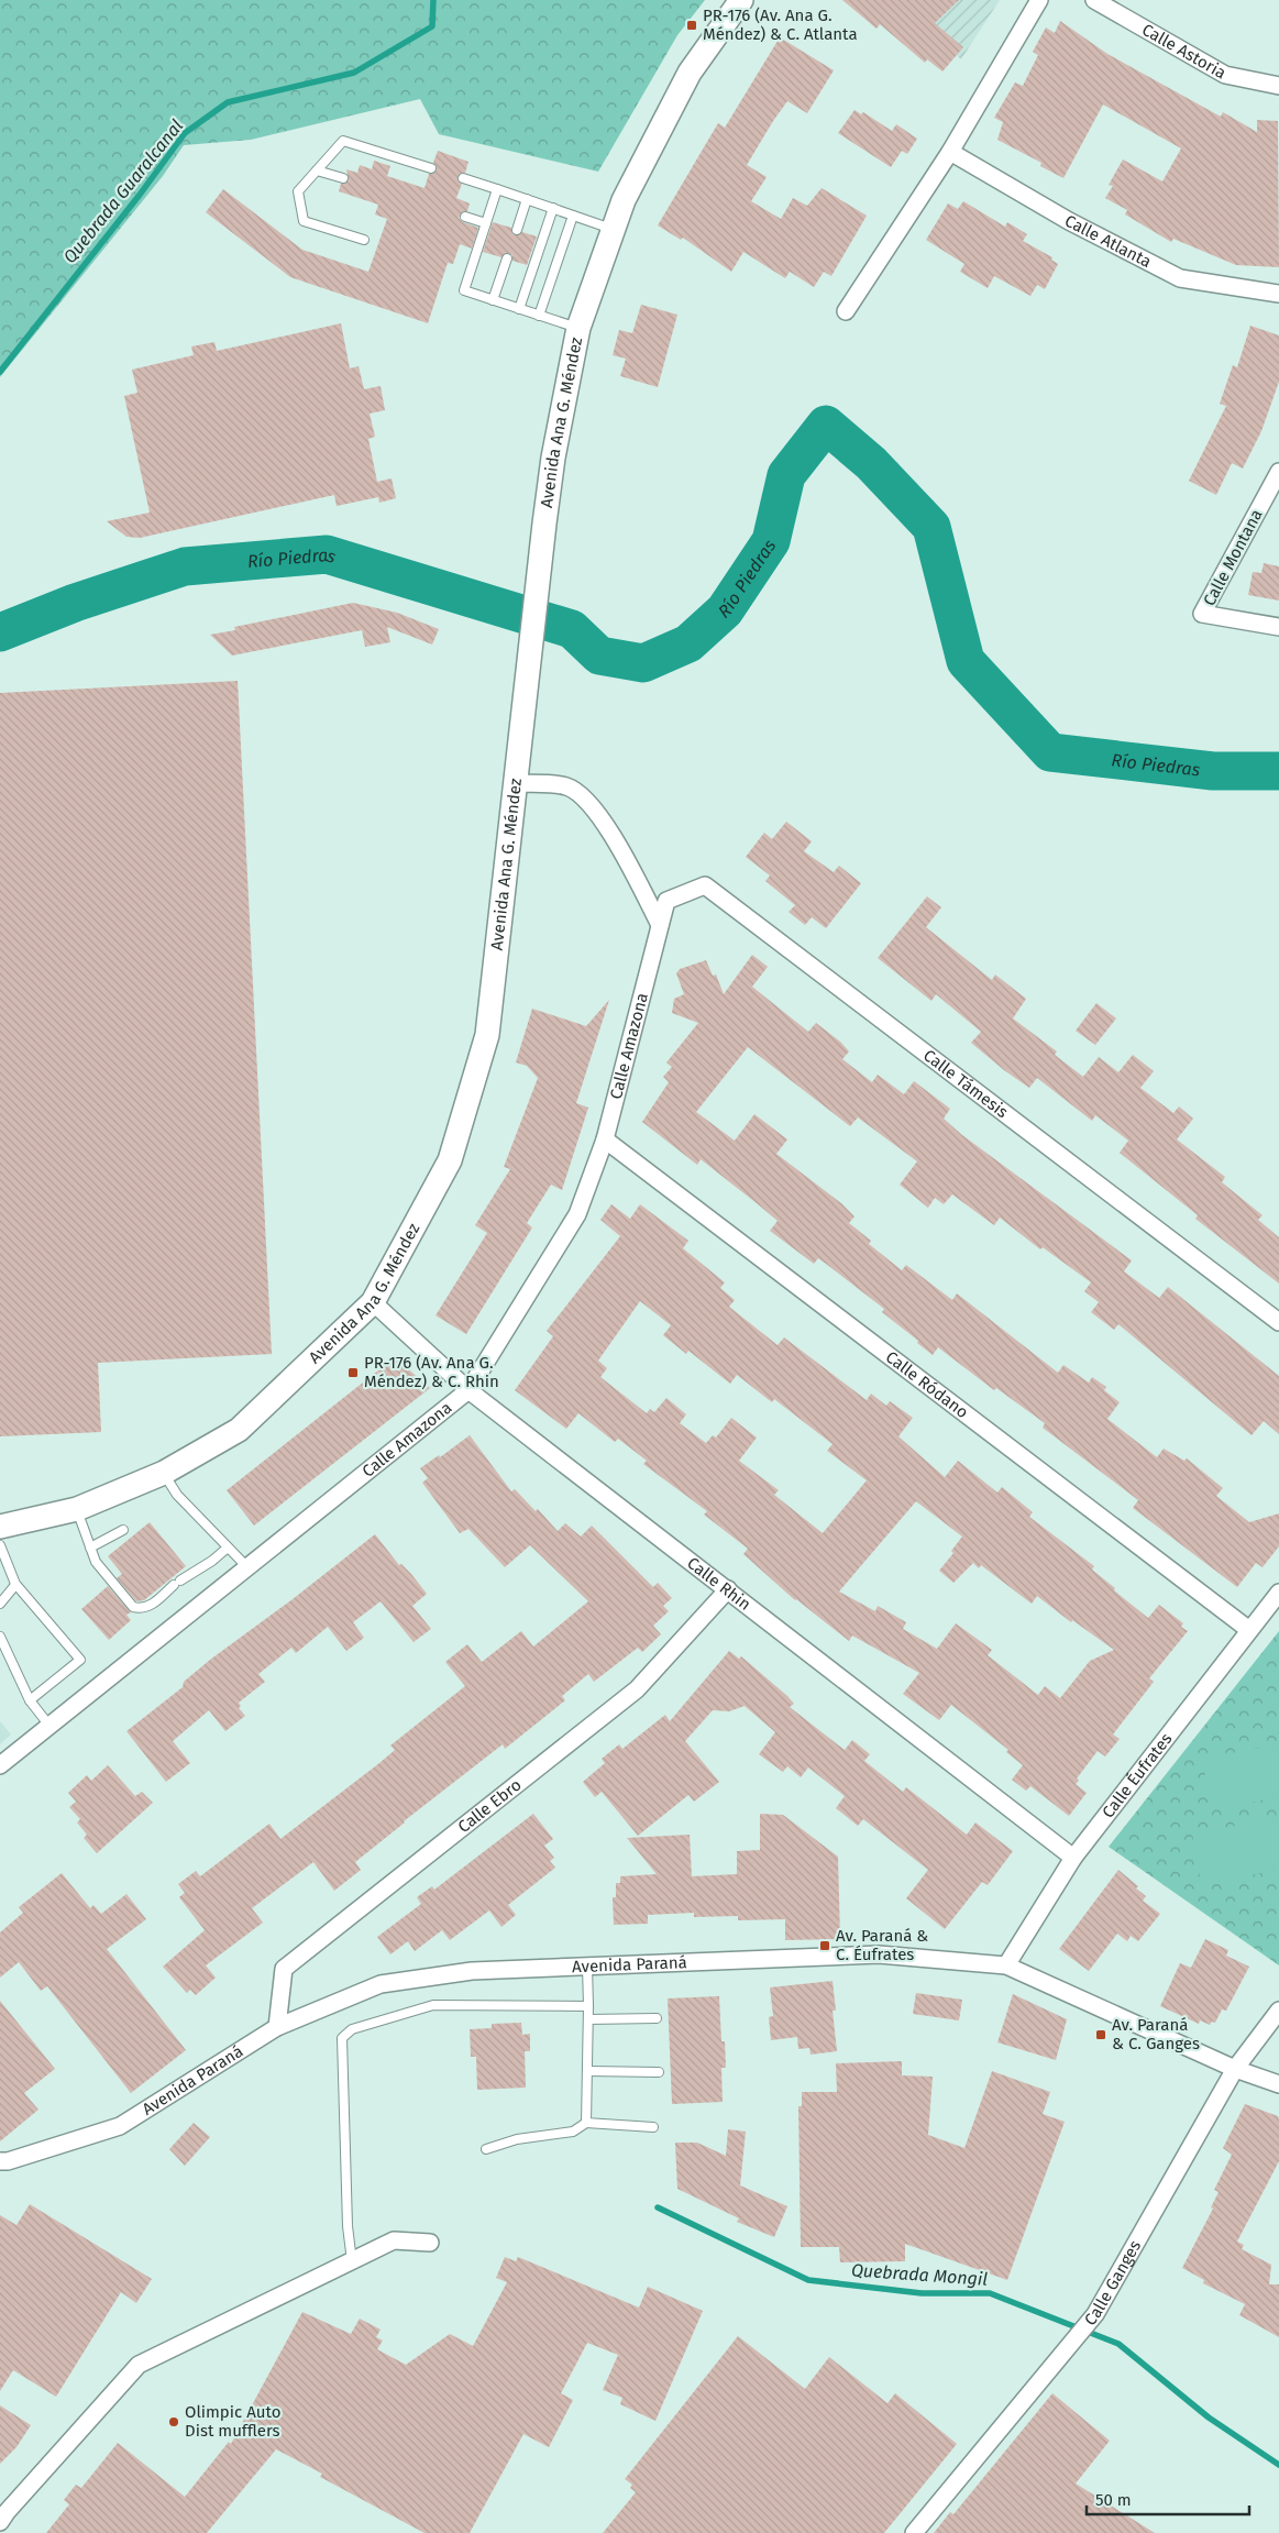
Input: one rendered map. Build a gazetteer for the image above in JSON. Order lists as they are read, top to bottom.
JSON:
{
  "streets": {
    "main road": ["Avenida Ana G. Méndez"],
    "street": [
      "Calle Astoria",
      "Calle Atlanta",
      "Calle Montana",
      "Calle Amazona",
      "Calle Támesis",
      "Calle Ródano",
      "Calle Rhin",
      "Calle Éufrates",
      "Calle Ebro",
      "Avenida Paraná",
      "Calle Ganges"
    ]
  },
  "crossings": [
    ["Avenida Ana G. Méndez", "Calle Rhin"],
    ["Calle Amazona", "Calle Támesis"],
    ["Calle Amazona", "Calle Ródano"],
    ["Calle Amazona", "Calle Rhin"],
    ["Calle Ródano", "Calle Éufrates"],
    ["Calle Rhin", "Calle Éufrates"],
    ["Calle Rhin", "Calle Ebro"],
    ["Calle Éufrates", "Avenida Paraná"],
    ["Calle Ebro", "Avenida Paraná"],
    ["Avenida Paraná", "Calle Ganges"]
  ],
  "water": ["Quebrada Guaralcanal", "Río Piedras", "Quebrada Mongil"],
  "places": {
    "transit": [
      "PR-176 (Av. Ana G. Méndez) & C. Atlanta",
      "PR-176 (Av. Ana G. Méndez) & C. Rhin",
      "Av. Paraná & C. Éufrates",
      "Av. Paraná & C. Ganges"
    ],
    "other": ["Olimpic Auto Dist mufflers"]
  },
  "scale_bar": "50 m"
}
